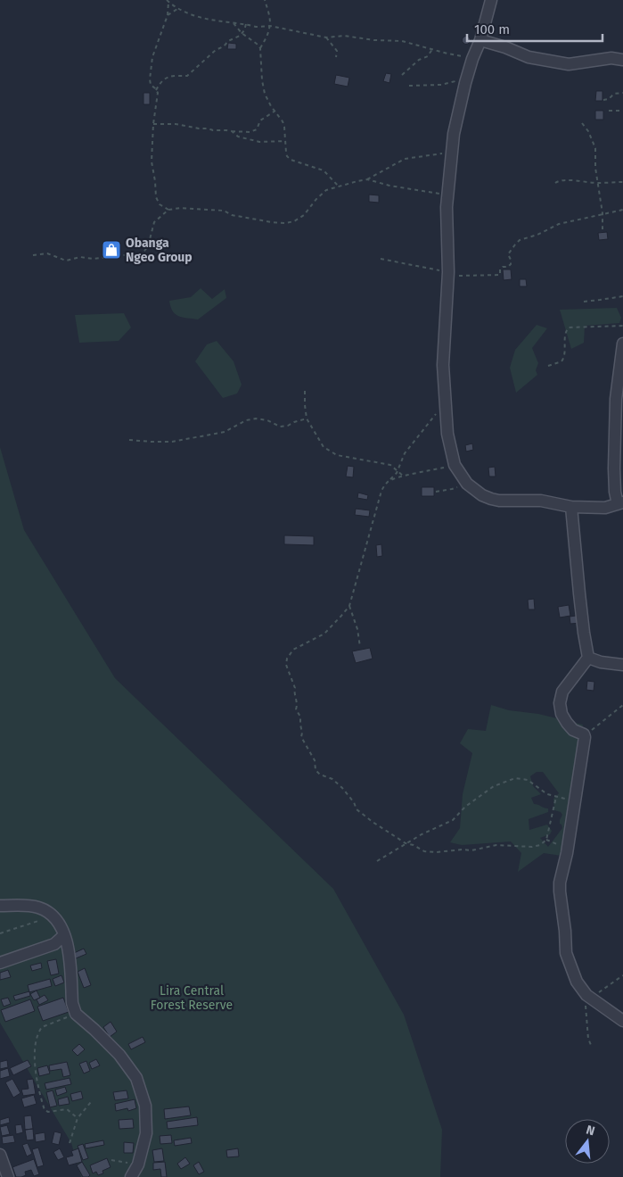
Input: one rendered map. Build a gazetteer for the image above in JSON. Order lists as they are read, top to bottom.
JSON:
{
  "parks": ["Lira Central Forest Reserve"],
  "places": {
    "shop": ["Obanga Ngeo Group"]
  },
  "scale_bar": "100 m",
  "north": "top"
}
